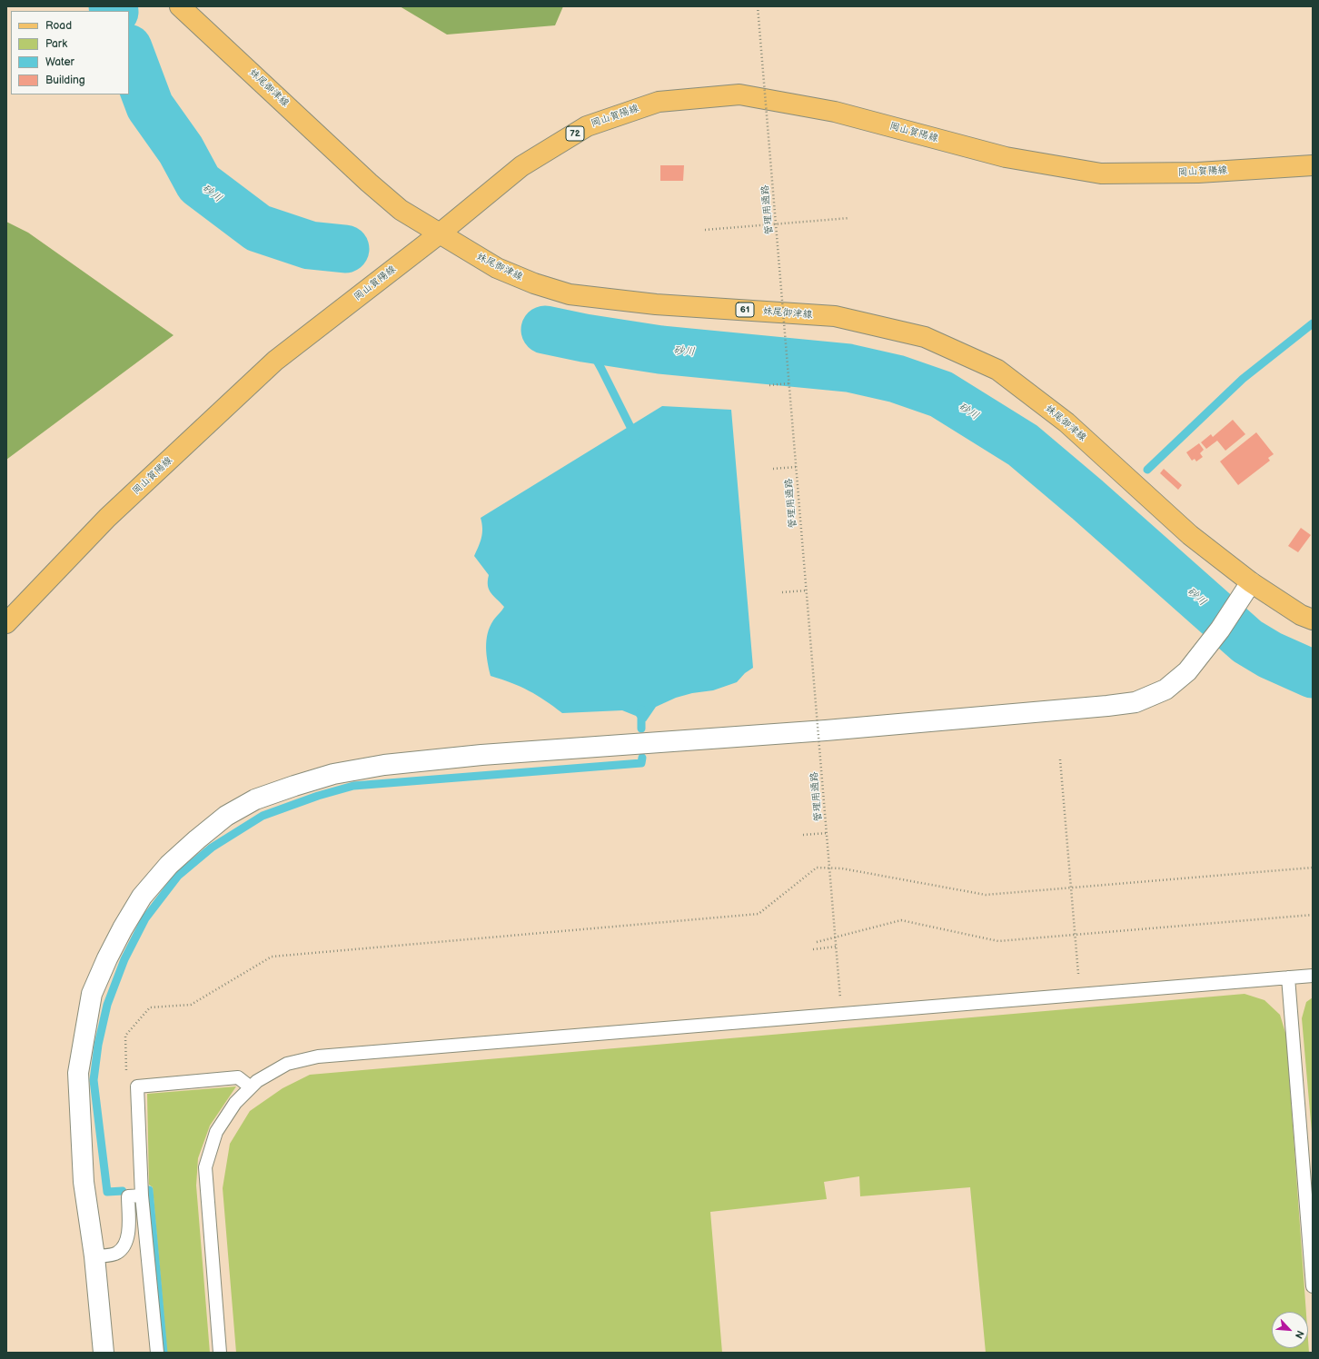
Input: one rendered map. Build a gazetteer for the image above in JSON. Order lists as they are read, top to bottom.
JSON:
{
  "streets": {
    "main road": [
      "妹尾御津線",
      "岡山賀陽線",
      "72",
      "61"
    ],
    "path": ["管理用通路"]
  },
  "crossings": [
    ["妹尾御津線", "岡山賀陽線"]
  ],
  "water": ["砂川"],
  "legend": [
    "Road",
    "Park",
    "Water",
    "Building"
  ],
  "north": "bottom right"
}
